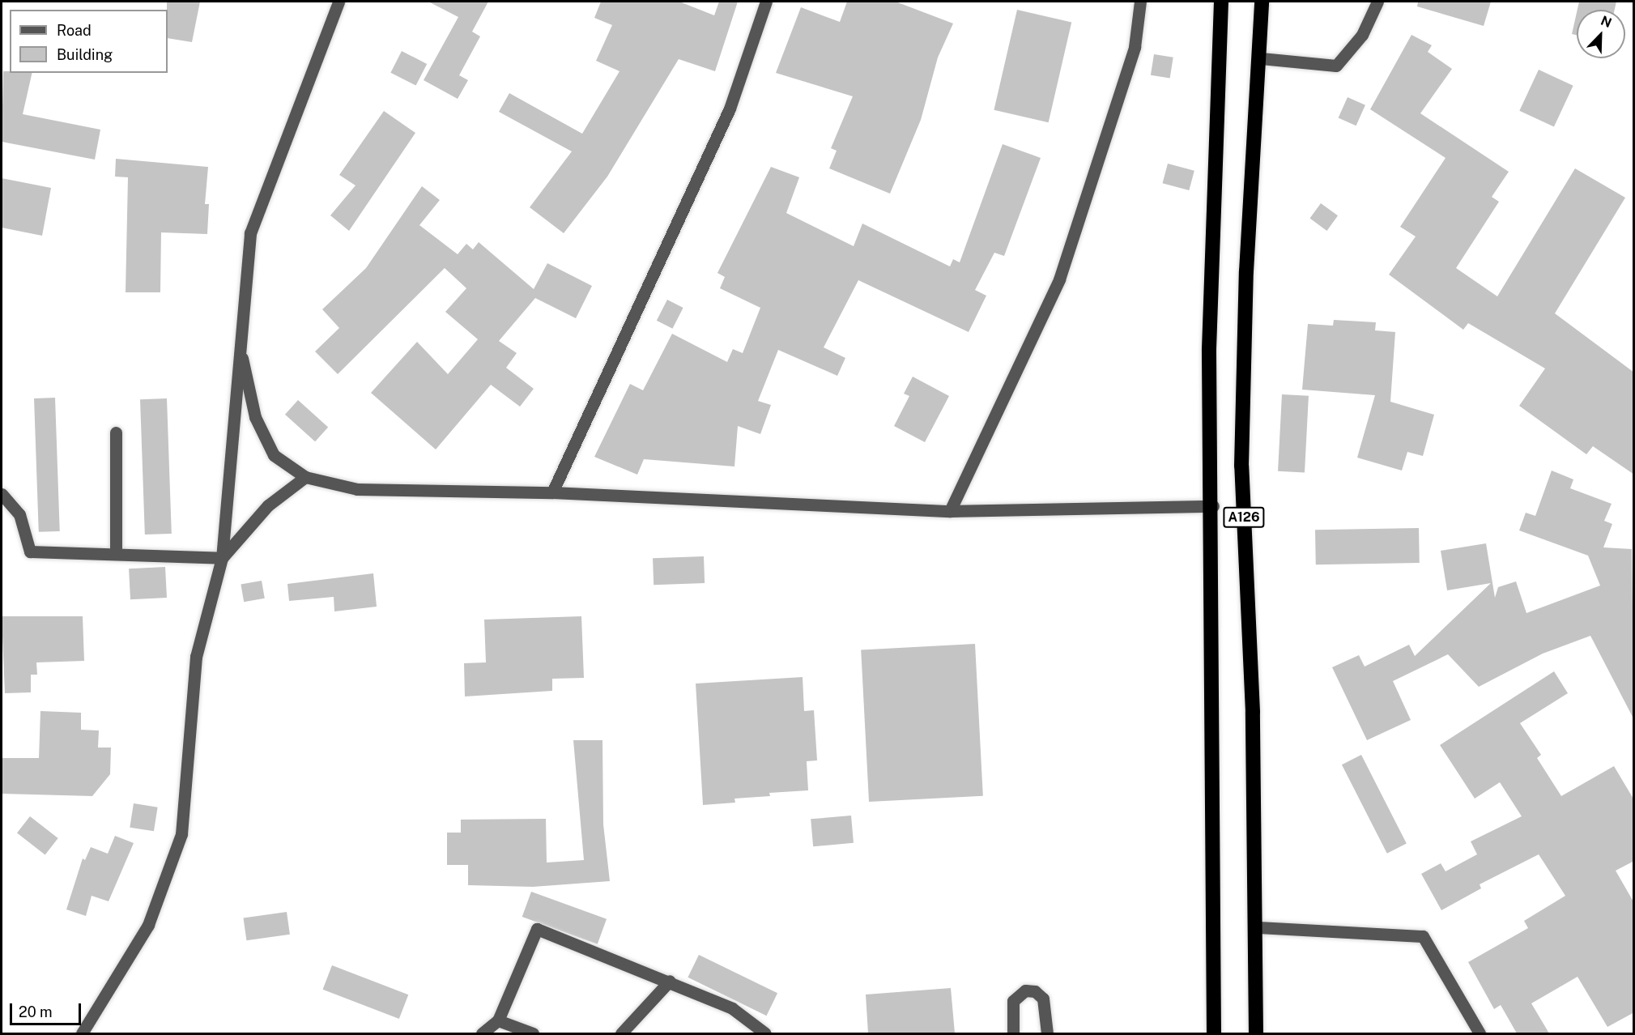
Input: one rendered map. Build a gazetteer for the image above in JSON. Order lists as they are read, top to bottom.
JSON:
{
  "streets": {
    "highway": ["A126"]
  },
  "legend": ["Road", "Building"],
  "scale_bar": "20 m",
  "north": "top right"
}
